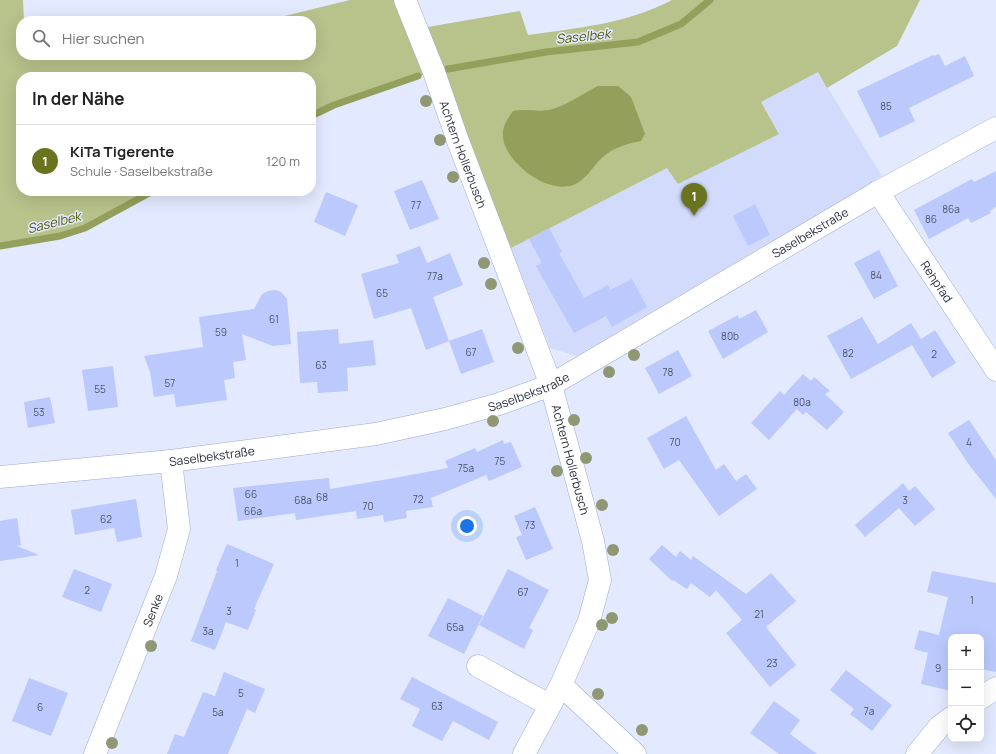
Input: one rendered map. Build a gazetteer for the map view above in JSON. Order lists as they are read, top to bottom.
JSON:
{
  "streets": {
    "street": [
      "Achtern Hollerbusch",
      "Saselbekstraße",
      "Rehpfad",
      "Senke"
    ]
  },
  "crossings": [
    ["Achtern Hollerbusch", "Saselbekstraße"],
    ["Saselbekstraße", "Rehpfad"],
    ["Saselbekstraße", "Senke"]
  ],
  "water": ["Saselbek"],
  "house_numbers": [
    "85",
    "77",
    "86a",
    "86",
    "84",
    "77a",
    "65",
    "61",
    "59",
    "80b",
    "67",
    "82",
    "2",
    "63",
    "78",
    "57",
    "55",
    "80a",
    "53",
    "70",
    "4",
    "75",
    "75a",
    "66",
    "68",
    "72",
    "68a",
    "3",
    "70",
    "66a",
    "62",
    "73",
    "1",
    "2",
    "67",
    "1",
    "3",
    "21",
    "65a",
    "3a",
    "23",
    "9",
    "5",
    "63",
    "6",
    "7a",
    "5a"
  ],
  "page": {
    "search": "Hier suchen",
    "heading": "In der Nähe",
    "list": [
      {
        "mark": "1",
        "name": "KiTa Tigerente",
        "note": "Schule · Saselbekstraße",
        "value": "120 m"
      }
    ],
    "pins": "1",
    "map_buttons": ["+", "−"]
  }
}
